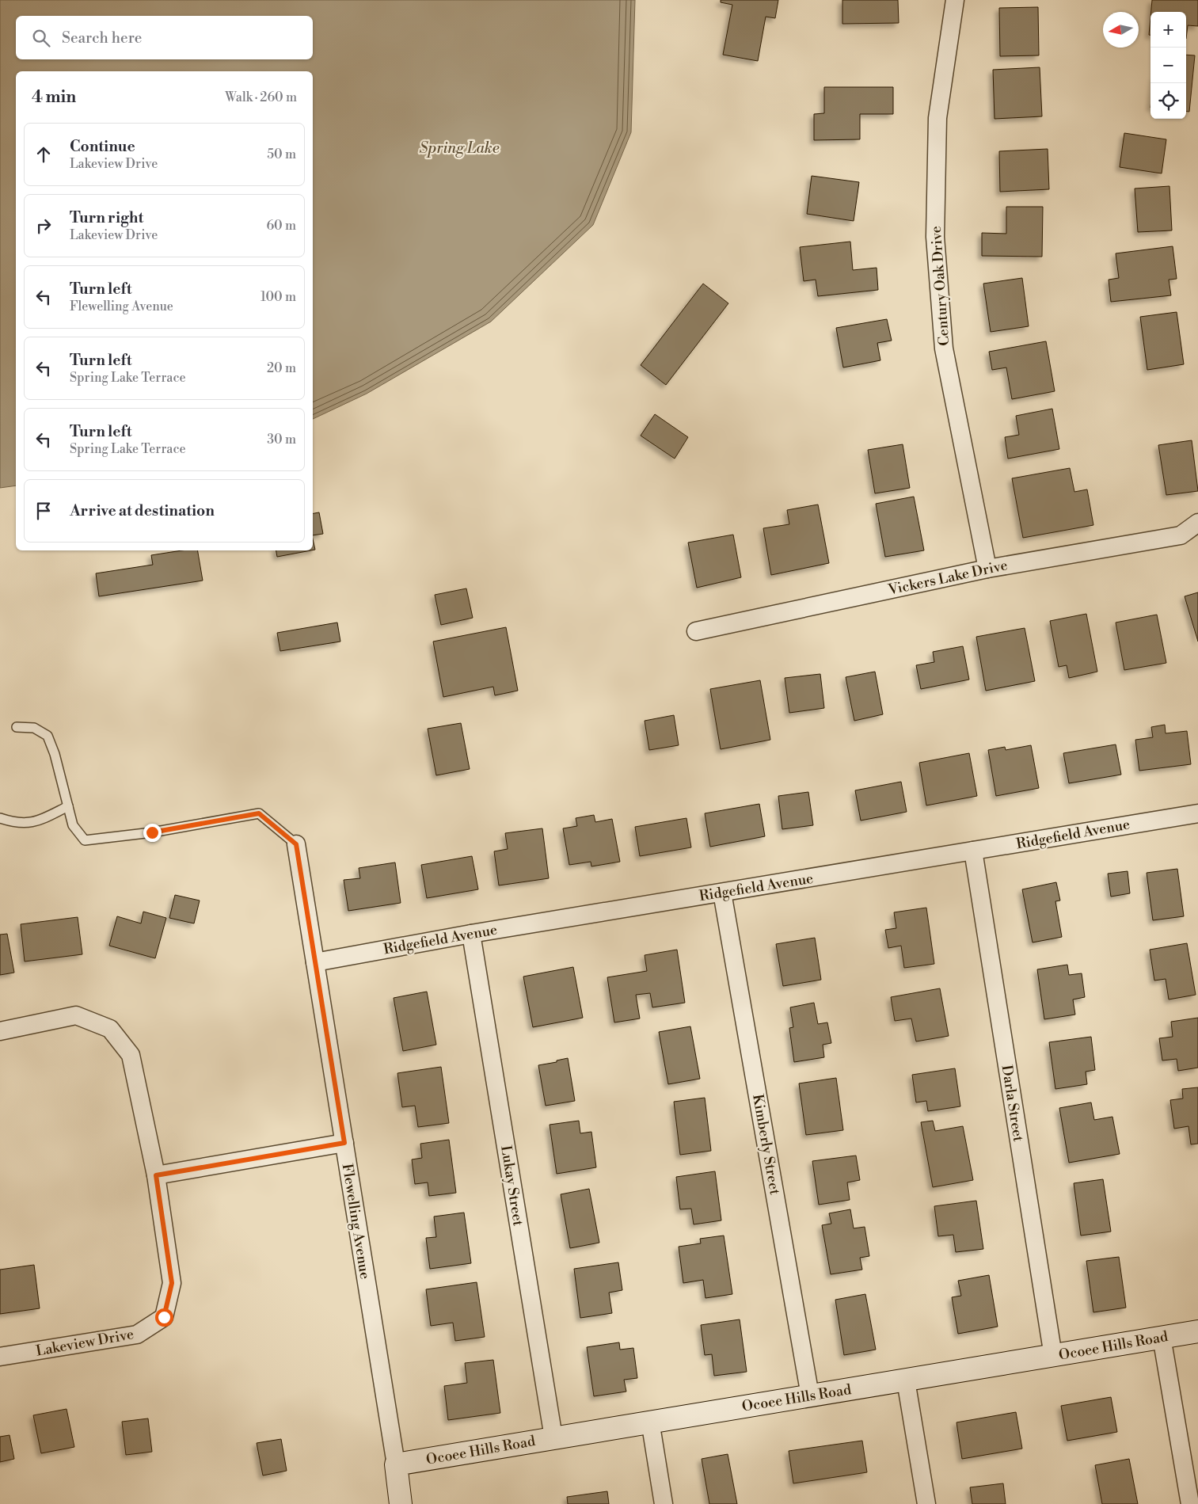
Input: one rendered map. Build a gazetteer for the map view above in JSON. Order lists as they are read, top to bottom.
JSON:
{
  "streets": {
    "street": [
      "Century Oak Drive",
      "Vickers Lake Drive",
      "Ridgefield Avenue",
      "Darla Street",
      "Kimberly Street",
      "Lukay Street",
      "Flewelling Avenue",
      "Lakeview Drive",
      "Ocoee Hills Road"
    ]
  },
  "crossings": [
    ["Century Oak Drive", "Vickers Lake Drive"],
    ["Ridgefield Avenue", "Darla Street"],
    ["Ridgefield Avenue", "Kimberly Street"],
    ["Ridgefield Avenue", "Lukay Street"],
    ["Ridgefield Avenue", "Flewelling Avenue"],
    ["Darla Street", "Ocoee Hills Road"],
    ["Kimberly Street", "Ocoee Hills Road"],
    ["Lukay Street", "Ocoee Hills Road"],
    ["Flewelling Avenue", "Ocoee Hills Road"]
  ],
  "water": ["Spring Lake"],
  "north": "left",
  "page": {
    "map_buttons": ["+", "−"],
    "search": "Search here",
    "heading": ["4 min", "Walk · 260 m"],
    "list": [
      ["Continue", "Lakeview Drive", "50 m"],
      ["Turn right", "Lakeview Drive", "60 m"],
      ["Turn left", "Flewelling Avenue", "100 m"],
      ["Turn left", "Spring Lake Terrace", "20 m"],
      ["Turn left", "Spring Lake Terrace", "30 m"],
      "Arrive at destination"
    ]
  }
}
